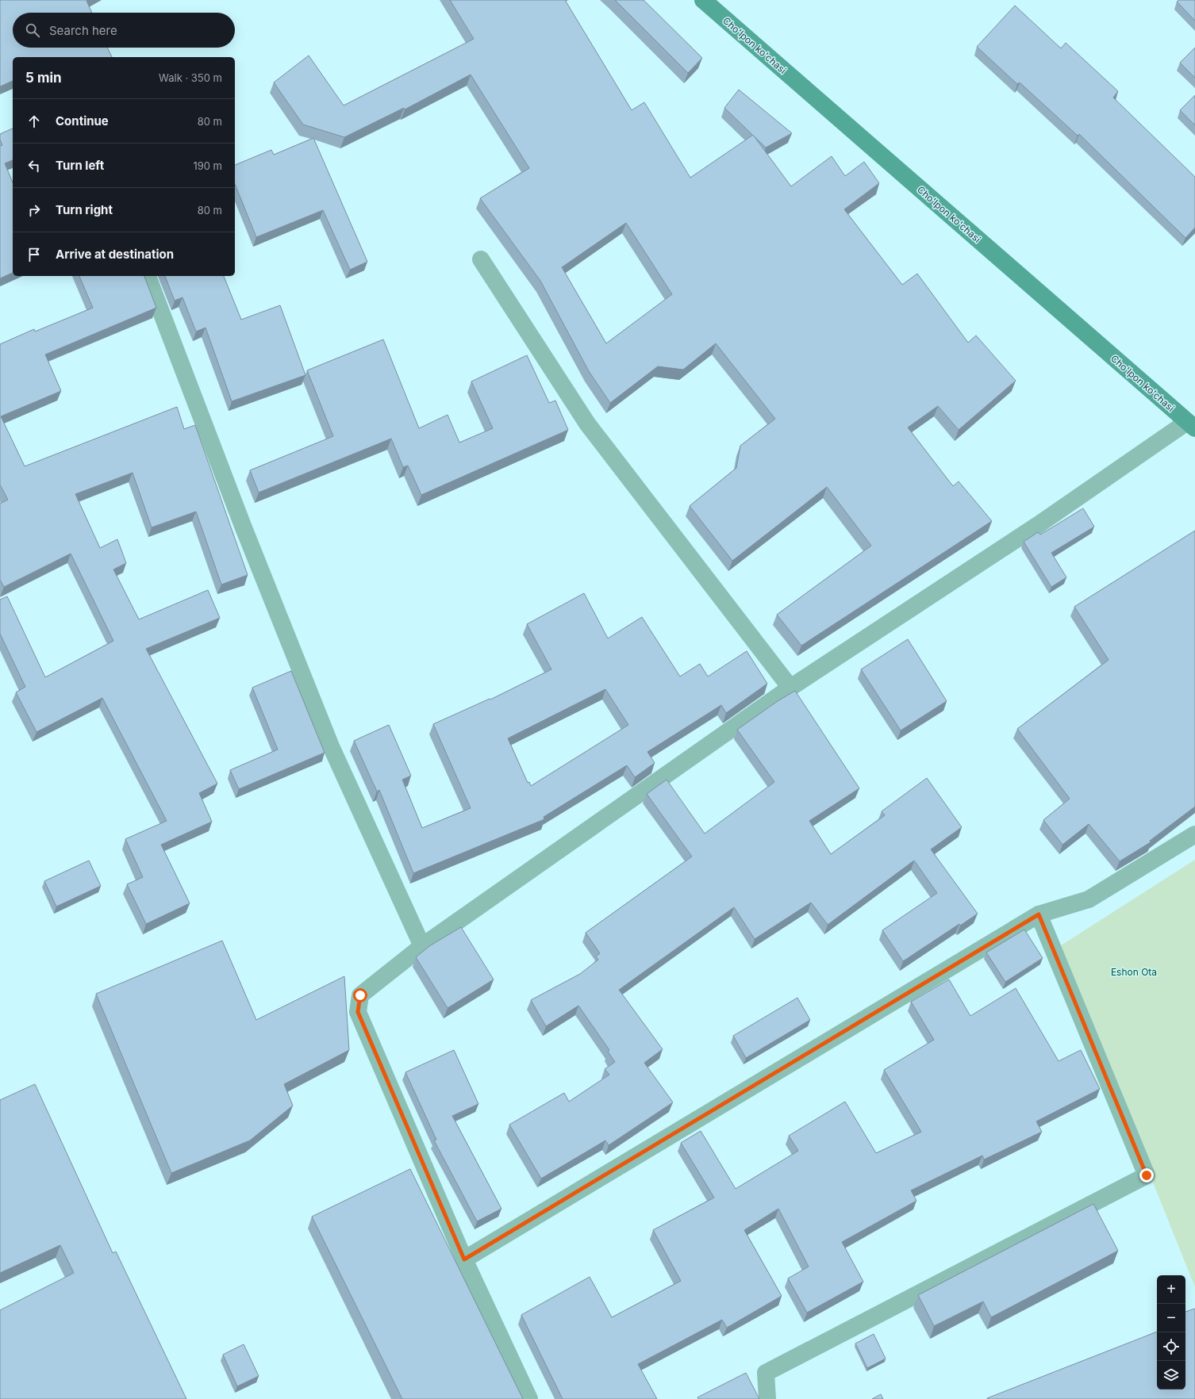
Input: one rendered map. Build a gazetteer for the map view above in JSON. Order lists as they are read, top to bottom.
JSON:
{
  "streets": {
    "main road": ["Cho'lpon ko'chasi"]
  },
  "parks": ["Eshon Ota"],
  "page": {
    "search": "Search here",
    "heading": ["5 min", "Walk · 350 m"],
    "list": [
      ["Continue", "80 m"],
      ["Turn left", "190 m"],
      ["Turn right", "80 m"],
      "Arrive at destination"
    ],
    "map_buttons": ["+", "−"]
  }
}
